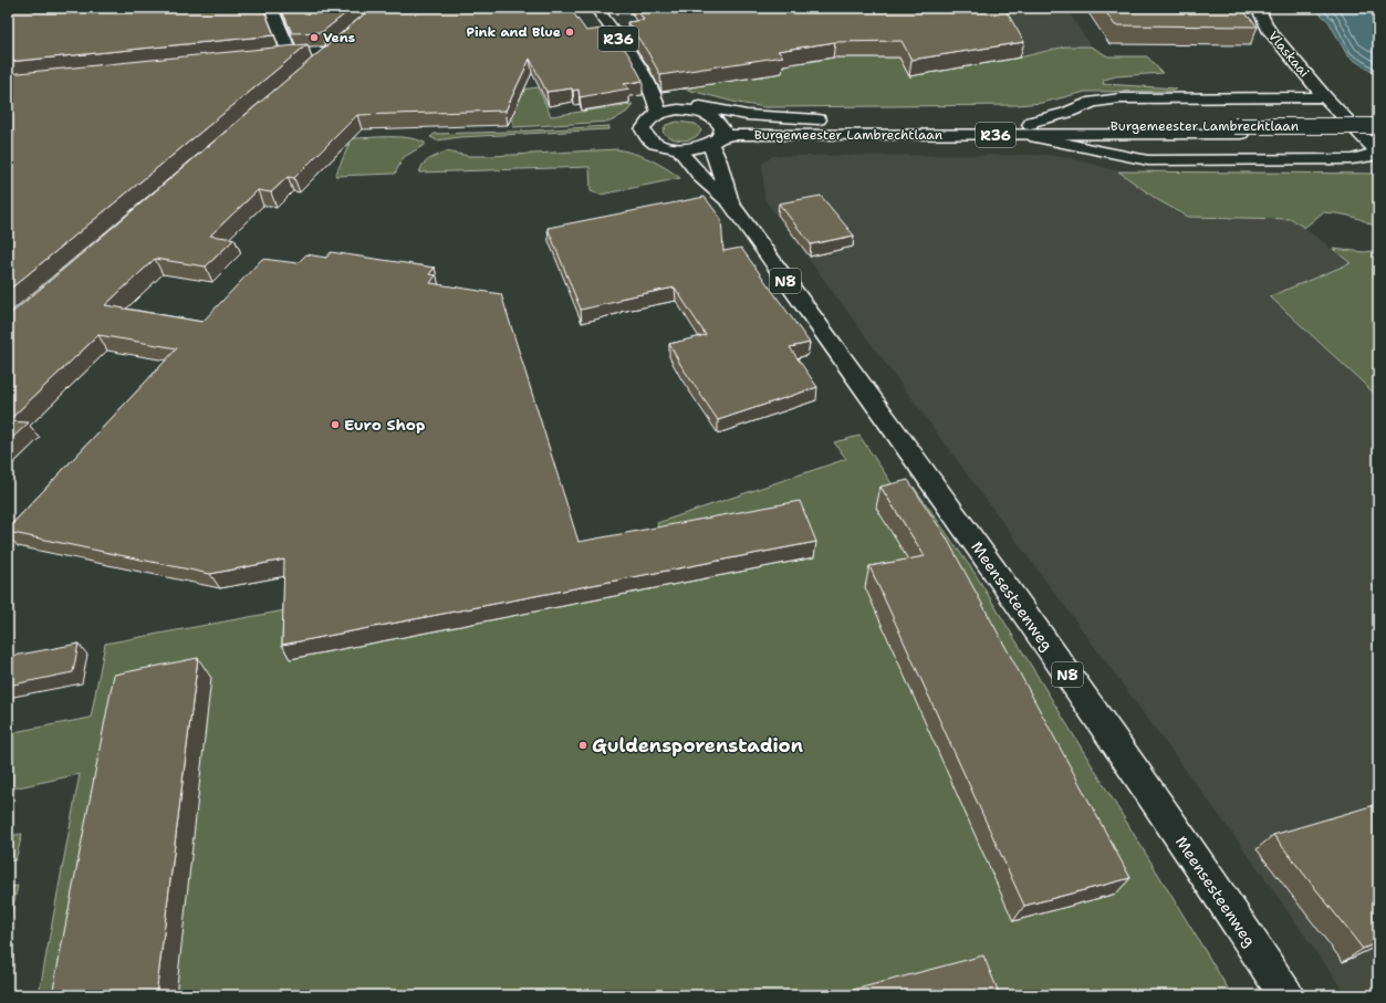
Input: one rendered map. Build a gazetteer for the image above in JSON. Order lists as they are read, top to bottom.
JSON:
{
  "streets": {
    "main road": [
      "R36",
      "Vlaskaai",
      "Burgemeester Lambrechtlaan",
      "N8",
      "Meensesteenweg"
    ]
  },
  "crossings": [
    ["R36", "Burgemeester Lambrechtlaan"],
    ["R36", "Meensesteenweg"],
    ["Vlaskaai", "Burgemeester Lambrechtlaan"],
    ["Burgemeester Lambrechtlaan", "Meensesteenweg"]
  ],
  "places": [
    "Pink and Blue",
    "Vens",
    "Euro Shop",
    "Guldensporenstadion"
  ]
}
